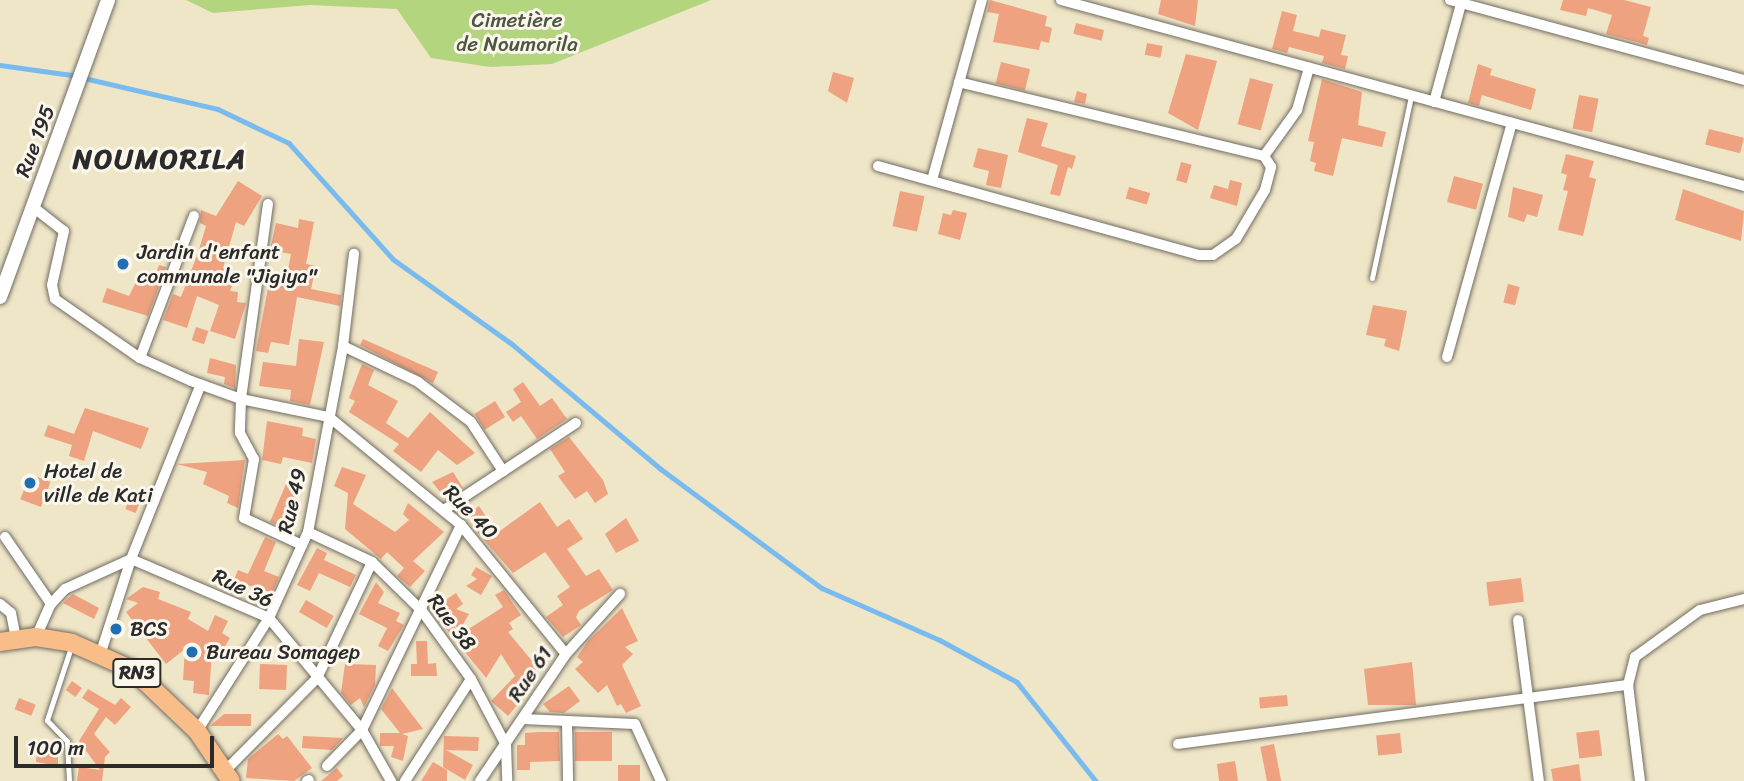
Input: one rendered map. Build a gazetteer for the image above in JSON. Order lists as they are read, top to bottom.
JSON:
{
  "streets": {
    "highway": ["RN3"],
    "street": [
      "Rue 195",
      "Rue 49",
      "Rue 40",
      "Rue 36",
      "Rue 38",
      "Rue 61"
    ]
  },
  "crossings": [
    ["Rue 49", "Rue 40"],
    ["Rue 49", "Rue 36"],
    ["Rue 49", "Rue 38"],
    ["Rue 49", "RN3"],
    ["Rue 40", "Rue 61"],
    ["Rue 38", "Rue 61"]
  ],
  "districts": ["NOUMORILA"],
  "parks": ["Cimetière de Noumorila"],
  "places": [
    "Jardin d'enfant communale \"Jigiya\"",
    "Hotel de ville de Kati",
    "BCS",
    "Bureau Somagep"
  ],
  "scale_bar": "100 m"
}
